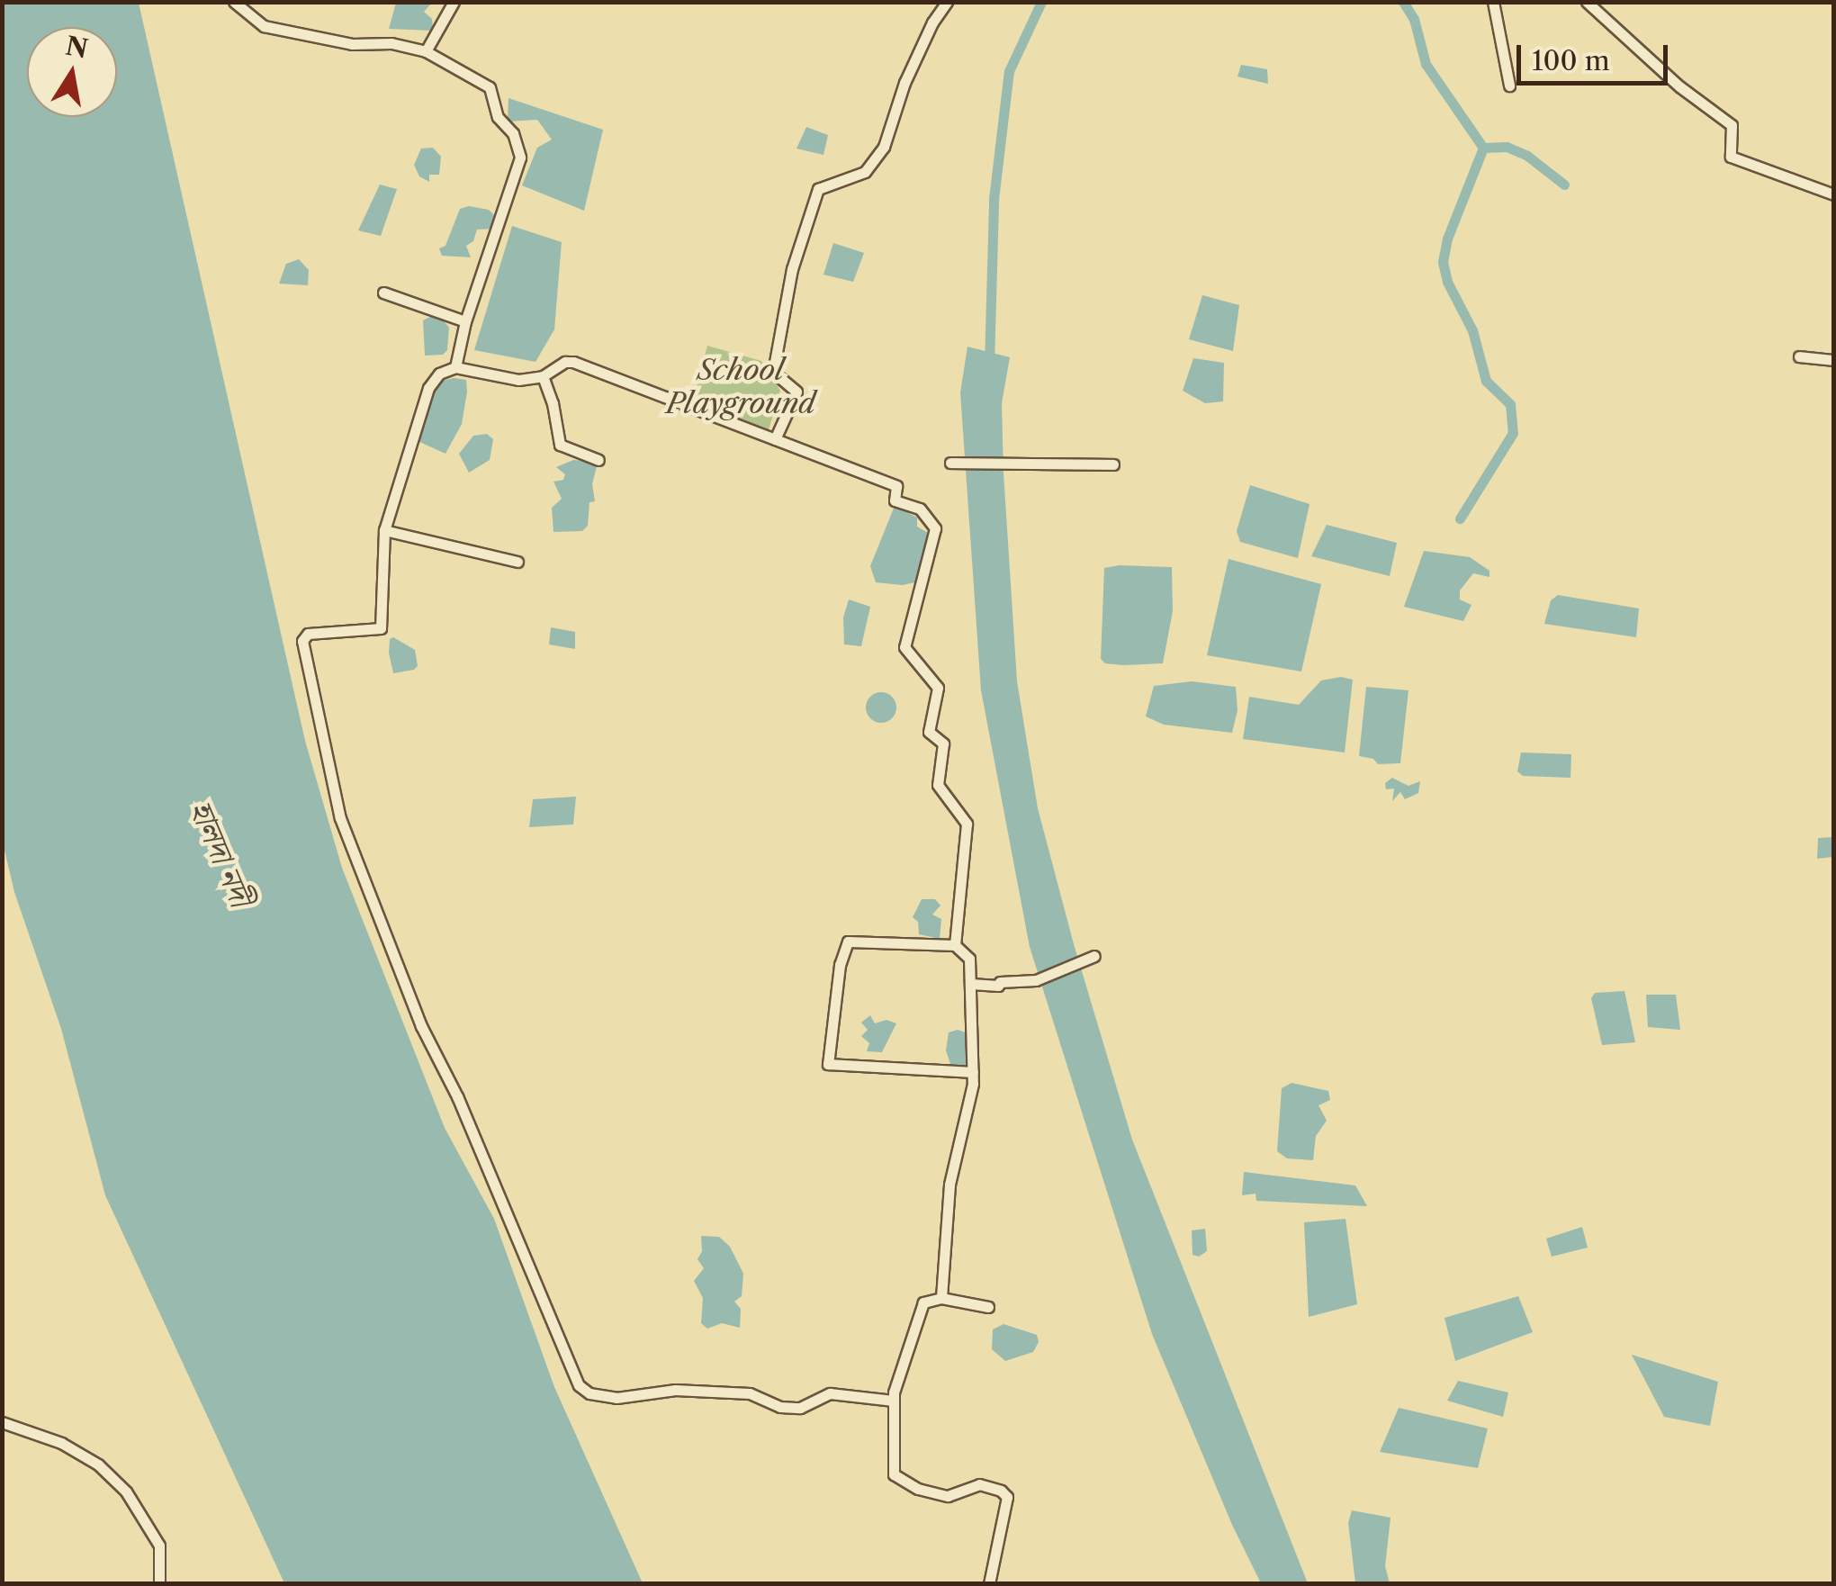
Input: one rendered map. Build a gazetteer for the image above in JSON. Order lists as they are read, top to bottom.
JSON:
{
  "water": ["হালদা নদী"],
  "parks": ["School Playground"],
  "scale_bar": "100 m",
  "north": "top"
}
